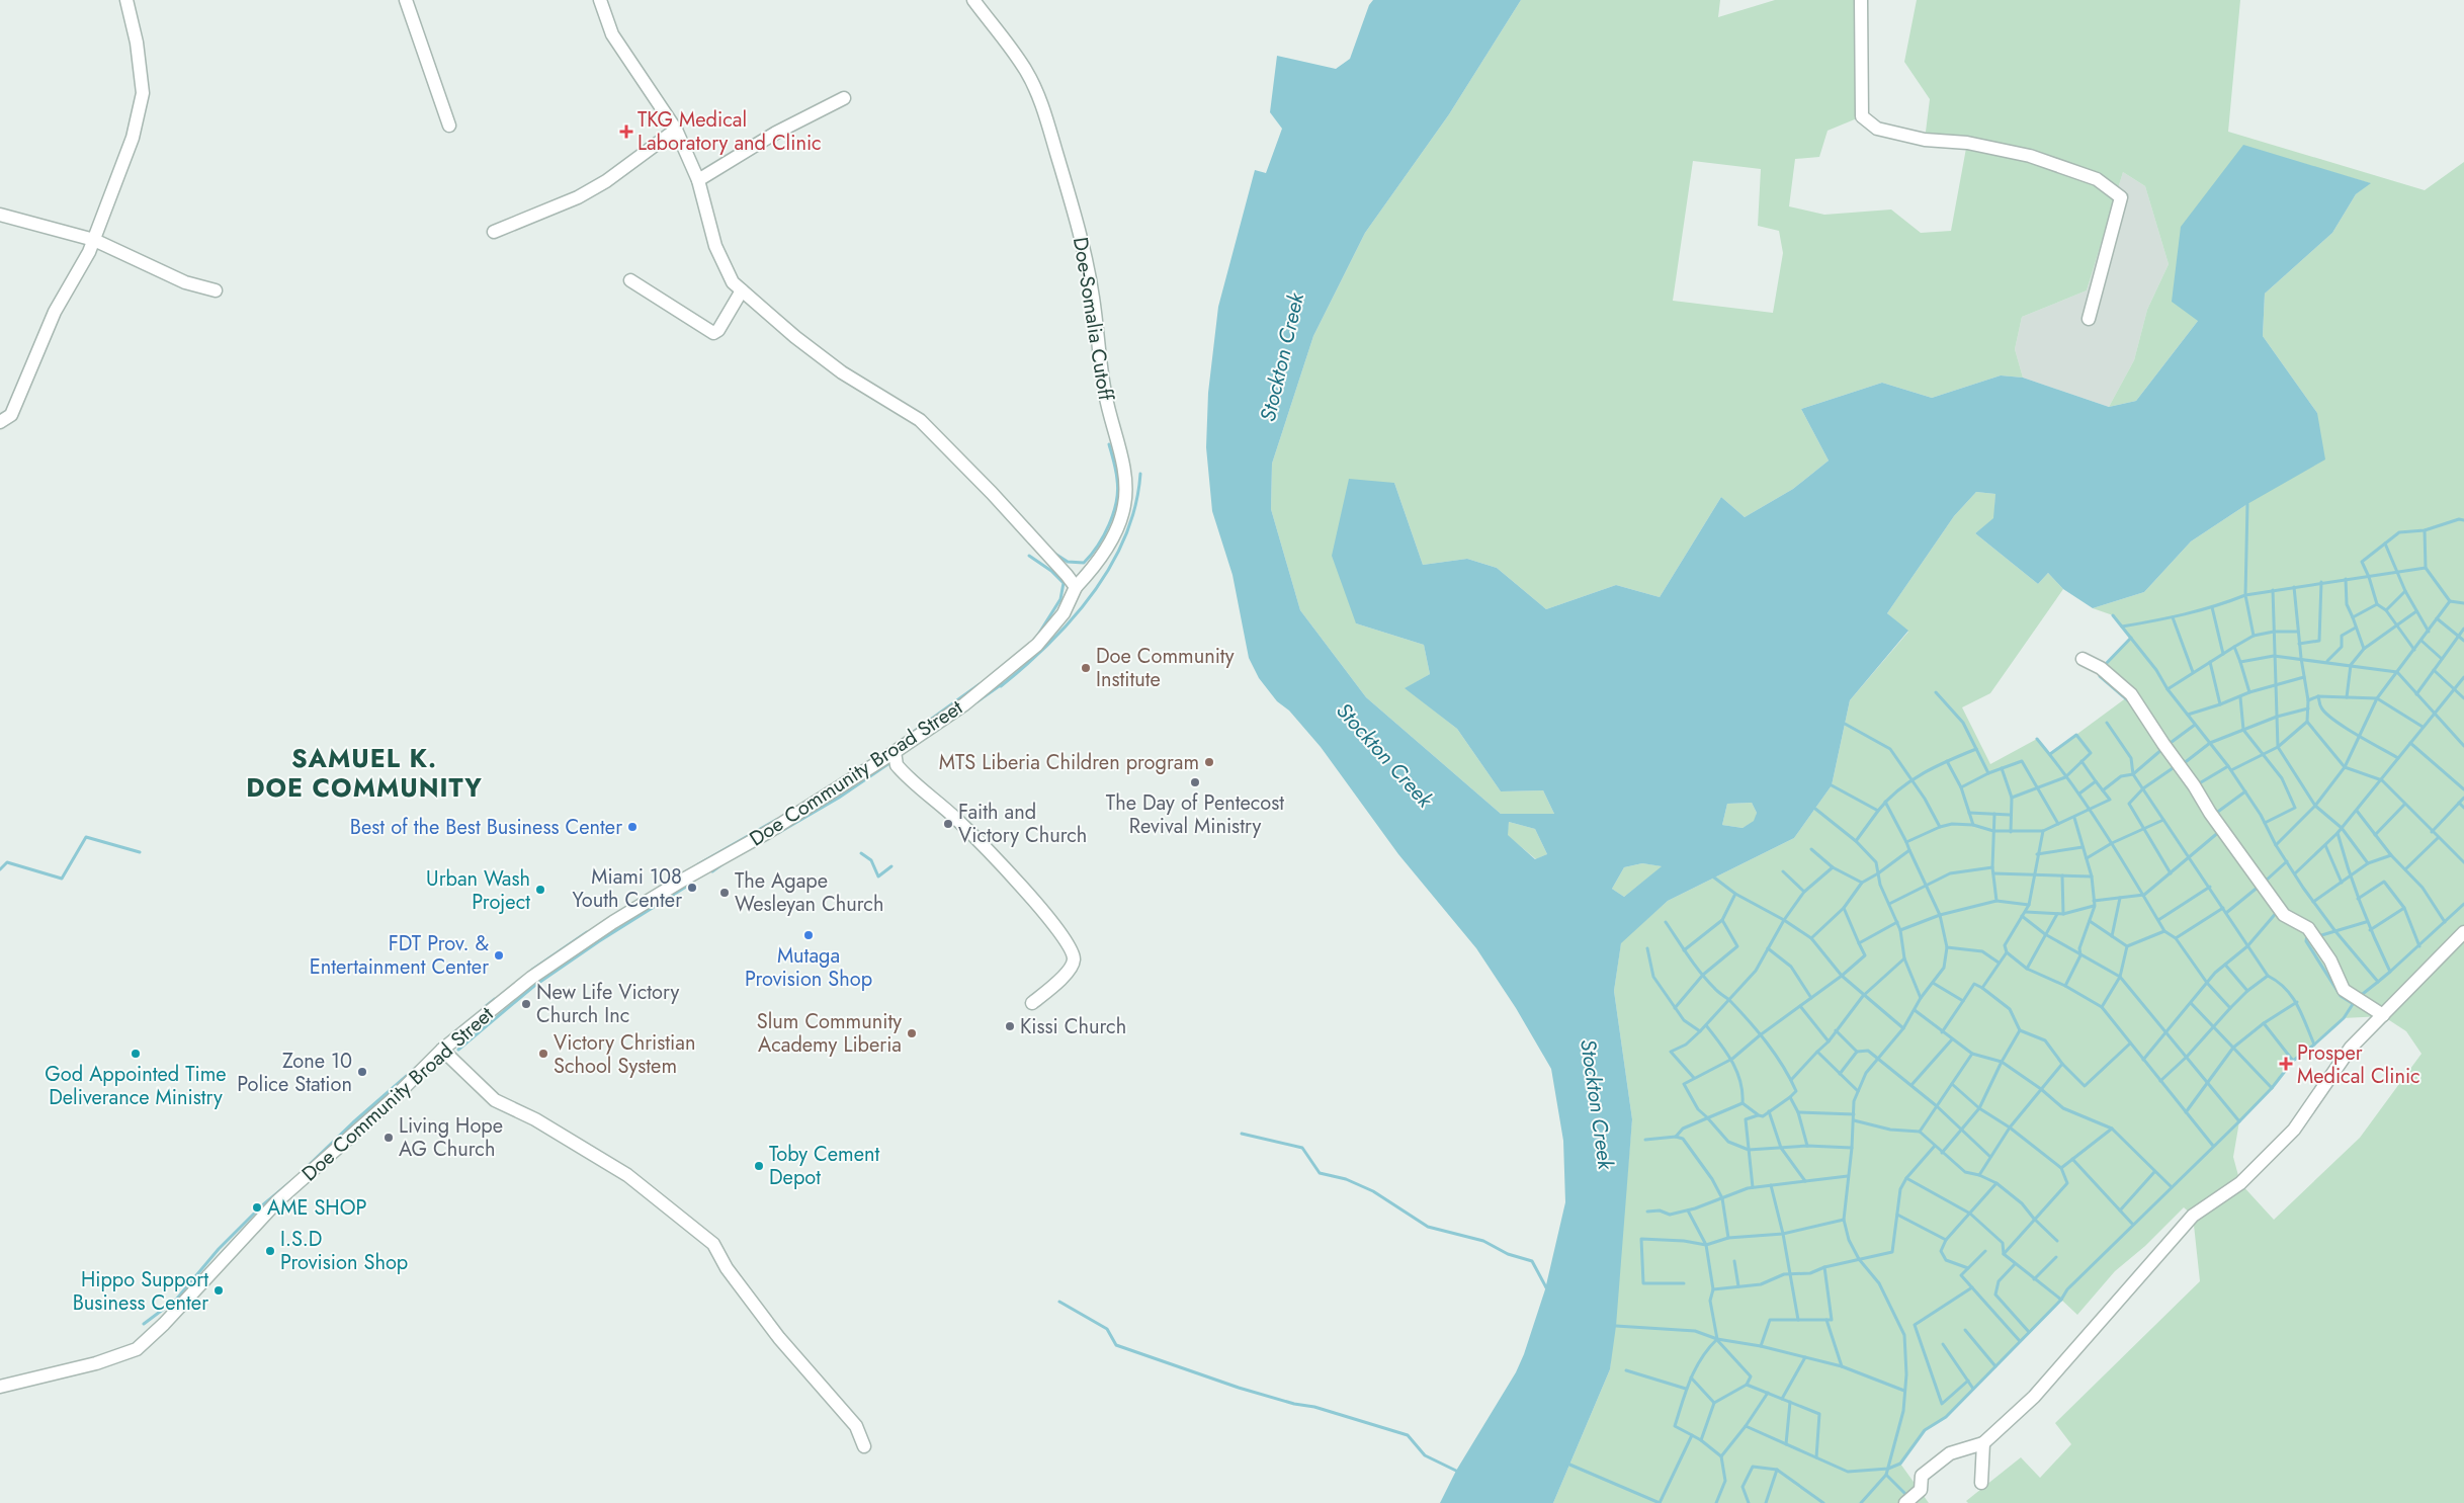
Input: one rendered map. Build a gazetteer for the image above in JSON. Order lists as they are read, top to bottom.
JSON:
{
  "streets": {
    "street": ["Doe-Somalia Cutoff", "Doe Community Broad Street"]
  },
  "crossings": [
    ["Doe-Somalia Cutoff", "Doe Community Broad Street"]
  ],
  "districts": ["SAMUEL K. DOE COMMUNITY"],
  "water": ["Stockton Creek"],
  "places": {
    "health": ["TKG Medical Laboratory and Clinic", "Prosper Medical Clinic"],
    "other": [
      "Doe Community Institute",
      "MTS Liberia Children program",
      "The Day of Pentecost Revival Ministry",
      "Faith and Victory Church",
      "Best of the Best Business Center",
      "Miami 108 Youth Center",
      "Urban Wash Project",
      "The Agape Wesleyan Church",
      "Mutaga Provision Shop",
      "FDT Prov. & Entertainment Center",
      "New Life Victory Church Inc",
      "Kissi Church",
      "Slum Community Academy Liberia",
      "God Appointed Time Deliverance Ministry",
      "Victory Christian School System",
      "Zone 10 Police Station",
      "Living Hope AG Church",
      "Toby Cement Depot",
      "AME SHOP",
      "I.S.D Provision Shop",
      "Hippo Support Business Center"
    ]
  }
}
